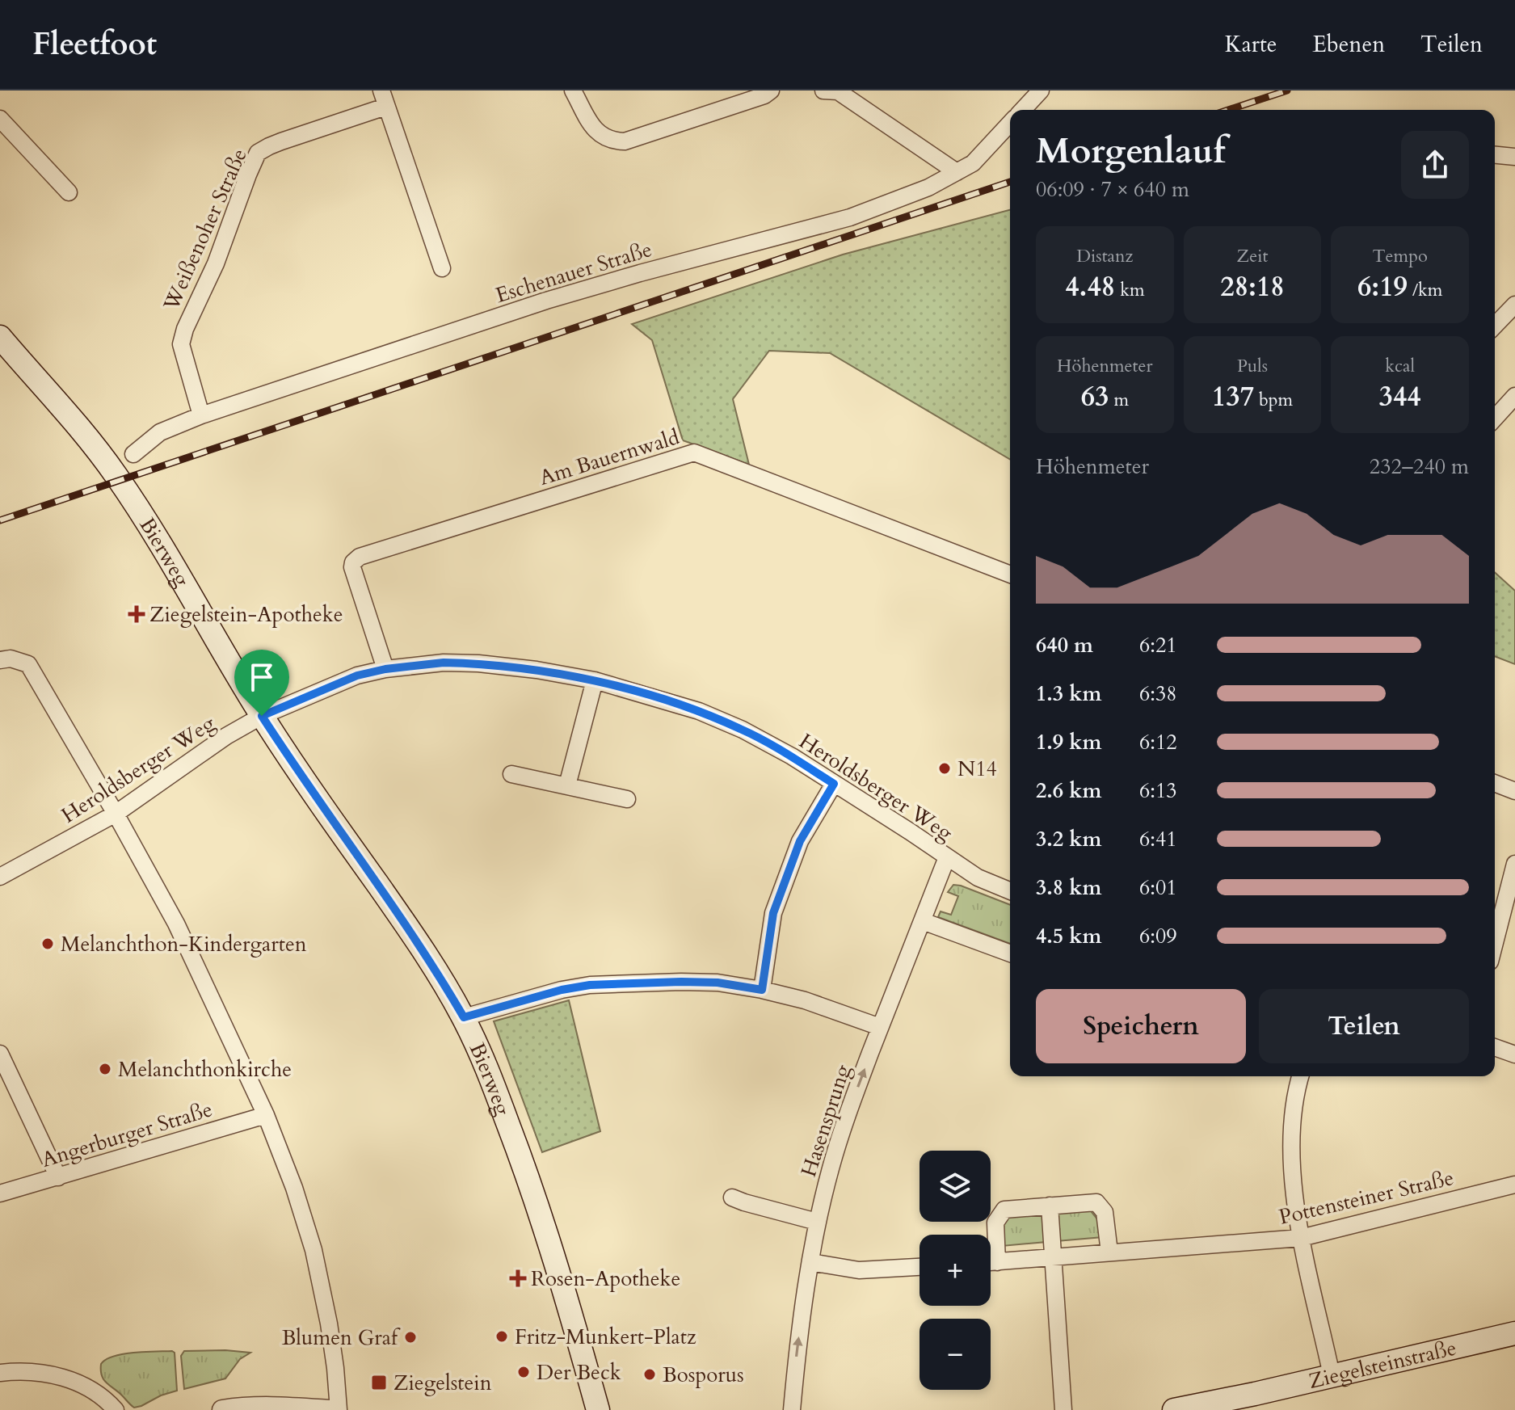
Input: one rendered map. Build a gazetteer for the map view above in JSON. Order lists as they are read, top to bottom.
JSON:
{
  "streets": {
    "main road": ["Bierweg", "Ziegelsteinstraße"],
    "street": [
      "Weißenoher Straße",
      "Eschenauer Straße",
      "Am Bauernwald",
      "Heroldsberger Weg",
      "Hasensprung",
      "Angerburger Straße",
      "Pottensteiner Straße"
    ]
  },
  "crossings": [
    ["Weißenoher Straße", "Eschenauer Straße"],
    ["Am Bauernwald", "Heroldsberger Weg"],
    ["Bierweg", "Heroldsberger Weg"],
    ["Heroldsberger Weg", "Hasensprung"]
  ],
  "one_way": ["Hasensprung"],
  "places": {
    "health": ["Ziegelstein-Apotheke", "Rosen-Apotheke"],
    "other": [
      "N14",
      "Melanchthon-Kindergarten",
      "Melanchthonkirche",
      "Fritz-Munkert-Platz",
      "Blumen Graf",
      "Der Beck",
      "Bosporus"
    ],
    "transit": ["Ziegelstein"]
  },
  "page": {
    "header": "Fleetfoot",
    "nav": ["Karte", "Ebenen", "Teilen"],
    "heading": ["Morgenlauf", "06:09 · 7 × 640 m"],
    "stats": [
      ["Distanz", "4.48 km"],
      ["Zeit", "28:18"],
      ["Tempo", "6:19 /km"],
      ["Höhenmeter", "63 m"],
      ["Puls", "137 bpm"],
      ["kcal", "344"]
    ],
    "chart": ["Höhenmeter", "232–240 m"],
    "list": [
      {
        "name": "640 m",
        "note": "6:21"
      },
      {
        "name": "1.3 km",
        "note": "6:38"
      },
      {
        "name": "1.9 km",
        "note": "6:12"
      },
      {
        "name": "2.6 km",
        "note": "6:13"
      },
      {
        "name": "3.2 km",
        "note": "6:41"
      },
      {
        "name": "3.8 km",
        "note": "6:01"
      },
      {
        "name": "4.5 km",
        "note": "6:09"
      }
    ],
    "buttons": ["Speichern", "Teilen"],
    "map_buttons": ["+", "−"]
  }
}
